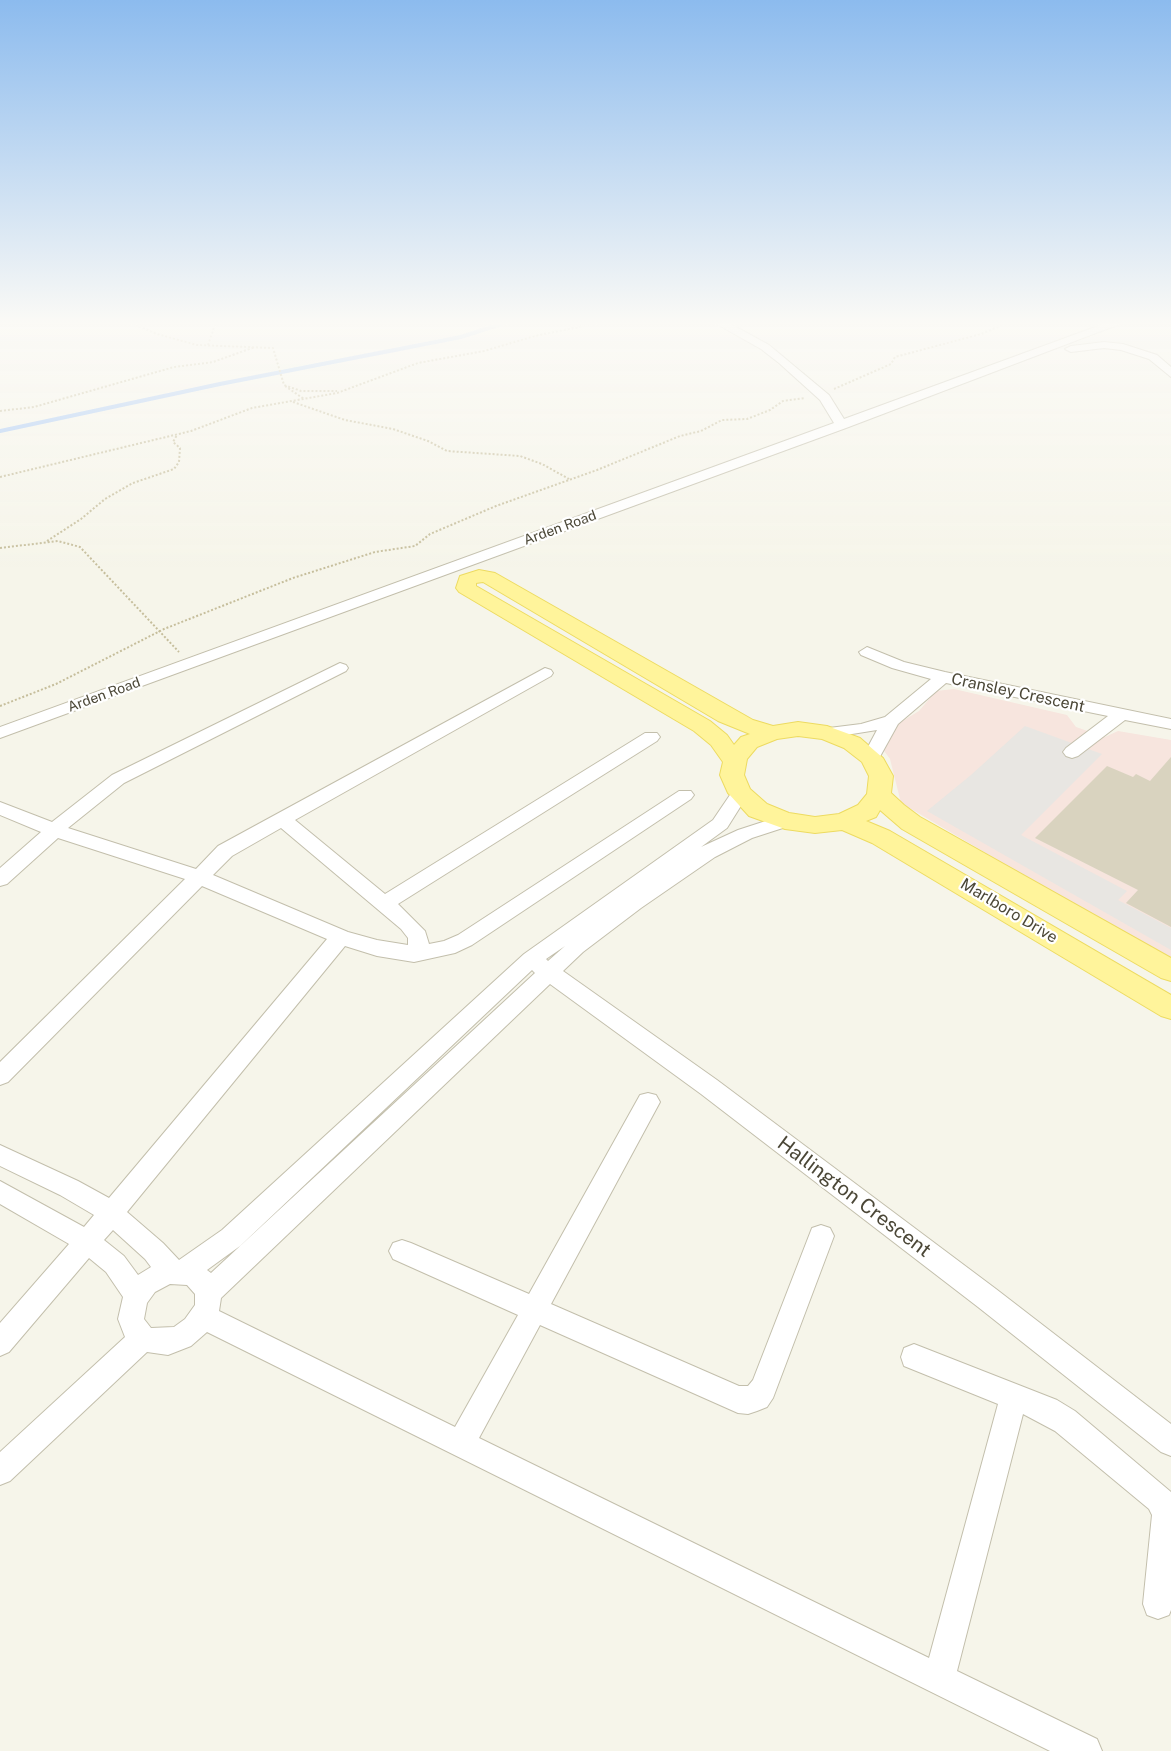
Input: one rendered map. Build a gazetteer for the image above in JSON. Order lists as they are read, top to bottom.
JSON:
{
  "streets": {
    "main road": ["Marlboro Drive"],
    "street": ["Arden Road", "Cransley Crescent", "Hallington Crescent"]
  }
}
